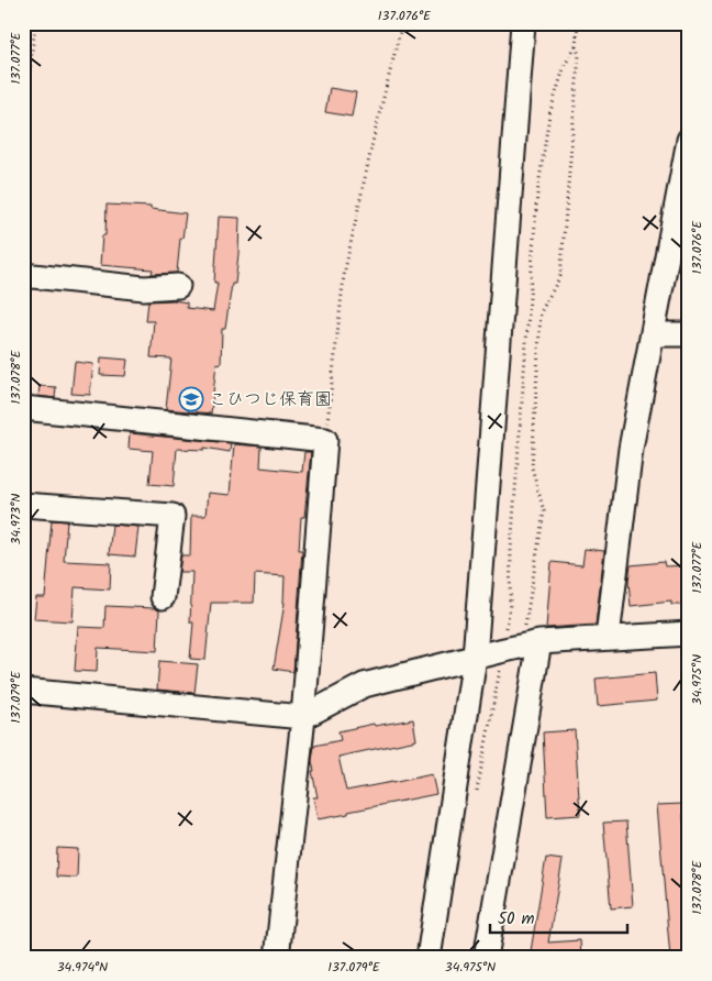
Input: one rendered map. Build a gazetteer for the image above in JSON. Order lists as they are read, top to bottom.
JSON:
{
  "places": {
    "school or university": ["こひつじ保育園"]
  },
  "scale_bar": "50 m",
  "coordinates": [
    "137.076°E",
    "137.077°E",
    "137.078°E",
    "34.973°N",
    "34.975°N",
    "137.079°E",
    "34.974°N"
  ]
}
